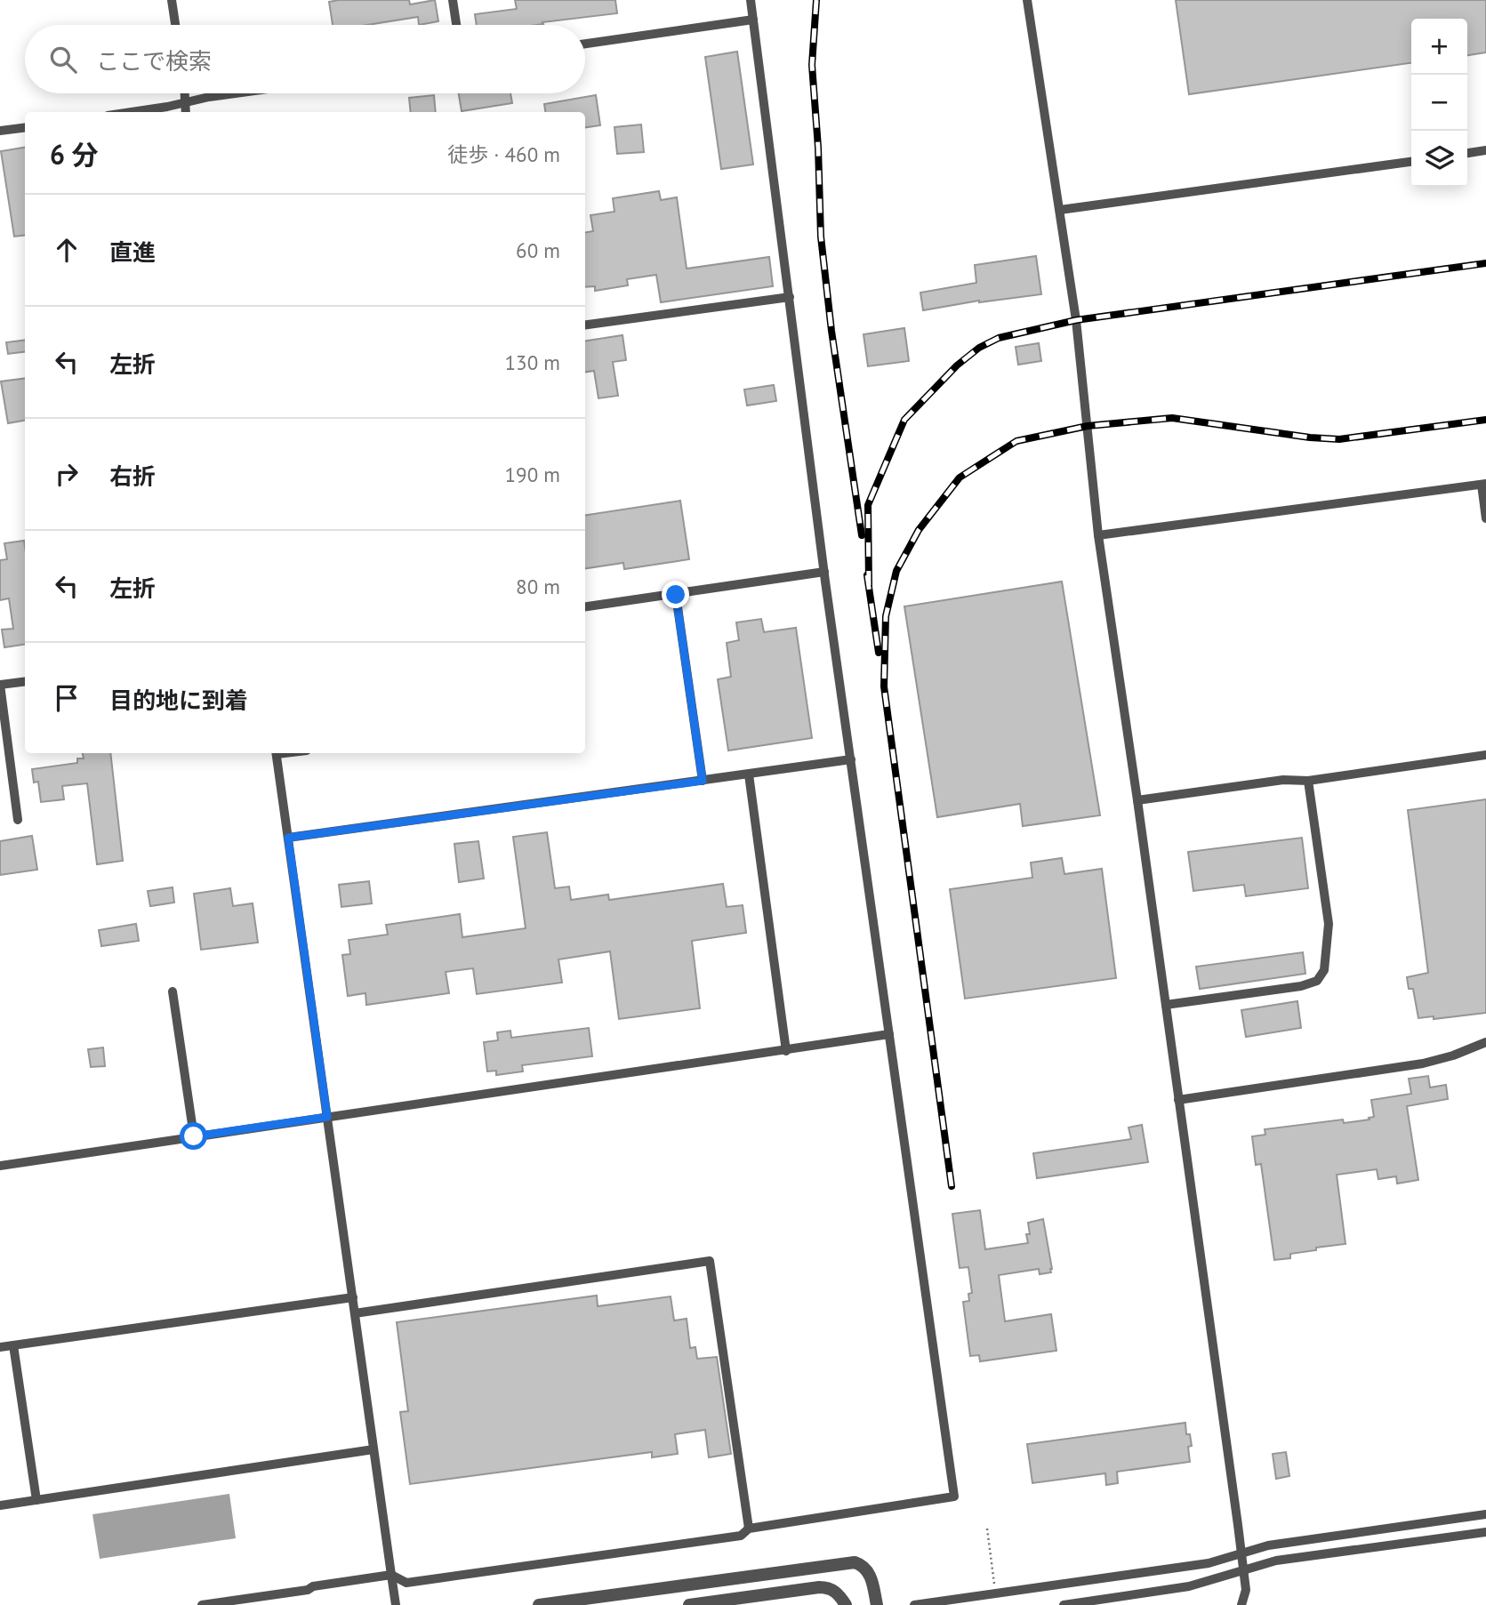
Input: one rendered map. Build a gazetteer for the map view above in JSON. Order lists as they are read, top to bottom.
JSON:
{
  "page": {
    "map_buttons": ["+", "−"],
    "search": "ここで検索",
    "heading": ["6 分", "徒歩 · 460 m"],
    "list": [
      ["直進", "60 m"],
      ["左折", "130 m"],
      ["右折", "190 m"],
      ["左折", "80 m"],
      "目的地に到着"
    ]
  }
}
